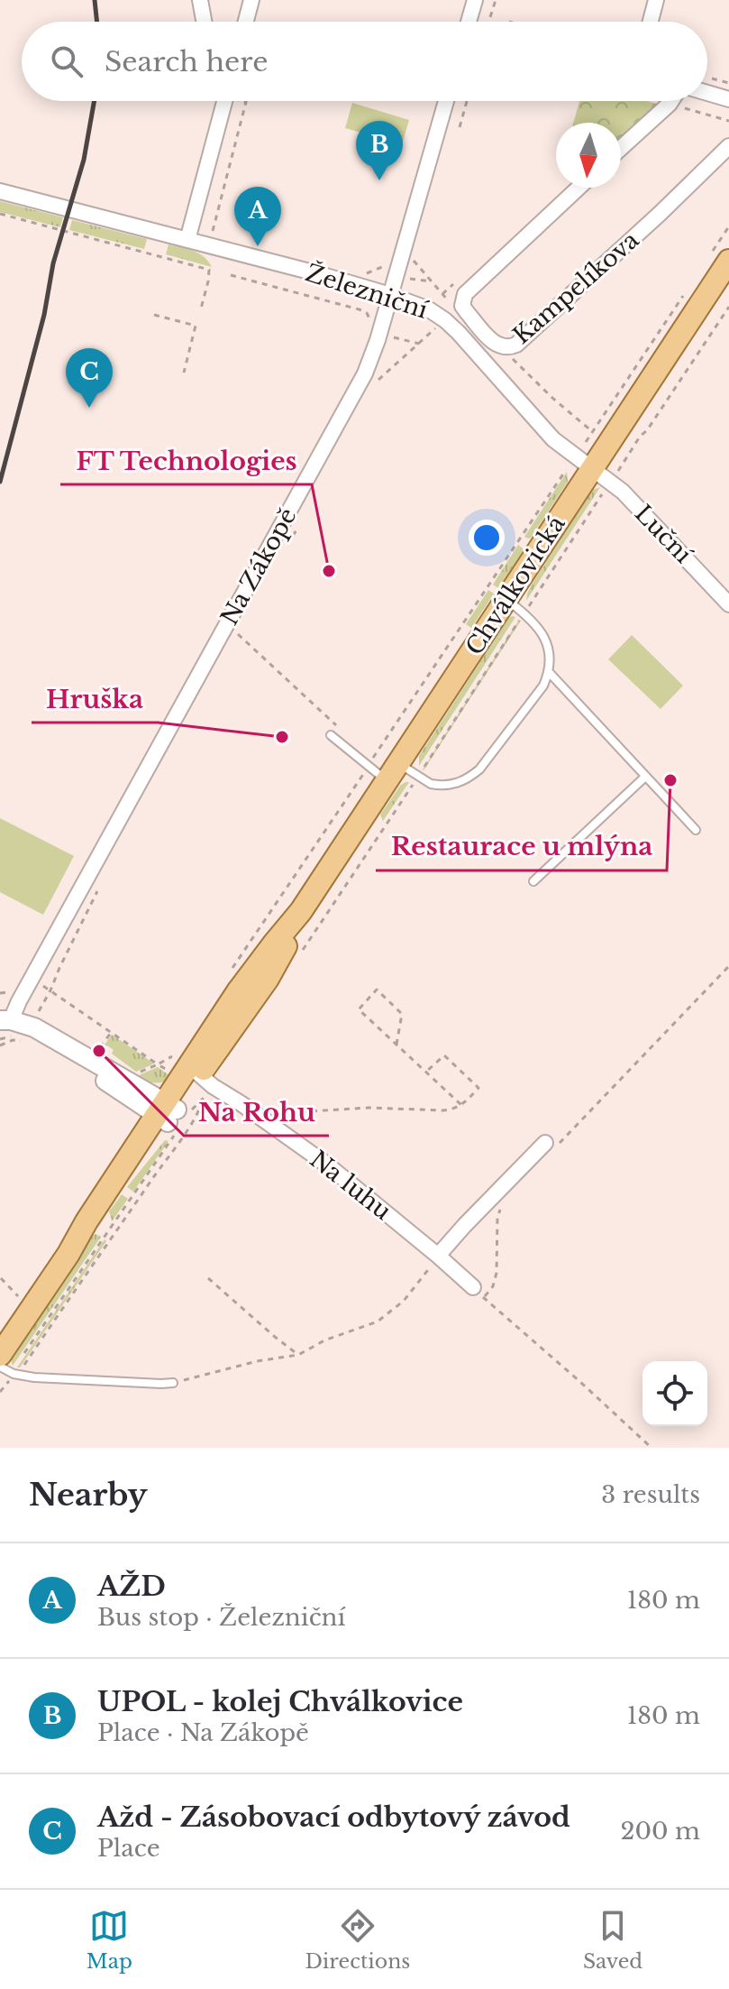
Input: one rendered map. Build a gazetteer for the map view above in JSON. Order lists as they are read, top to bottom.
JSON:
{
  "streets": {
    "main road": ["Chválkovická"],
    "street": [
      "Kampelíkova",
      "Železniční",
      "Luční",
      "Na Zákopě",
      "Na luhu"
    ]
  },
  "crossings": [
    ["Železniční", "Luční"],
    ["Železniční", "Na Zákopě"],
    ["Železniční", "Chválkovická"],
    ["Luční", "Chválkovická"],
    ["Chválkovická", "Na luhu"]
  ],
  "places": [
    "FT Technologies",
    "Hruška",
    "Restaurace u mlýna",
    "Na Rohu"
  ],
  "north": "bottom",
  "page": {
    "search": "Search here",
    "pins": ["B", "A", "C"],
    "heading": ["Nearby", "3 results"],
    "list": [
      {
        "mark": "A",
        "name": "AŽD",
        "note": "Bus stop · Železniční",
        "value": "180 m"
      },
      {
        "mark": "B",
        "name": "UPOL - kolej Chválkovice",
        "note": "Place · Na Zákopě",
        "value": "180 m"
      },
      {
        "mark": "C",
        "name": "Ažd - Zásobovací odbytový závod",
        "note": "Place",
        "value": "200 m"
      }
    ],
    "nav": ["Map", "Directions", "Saved"]
  }
}
